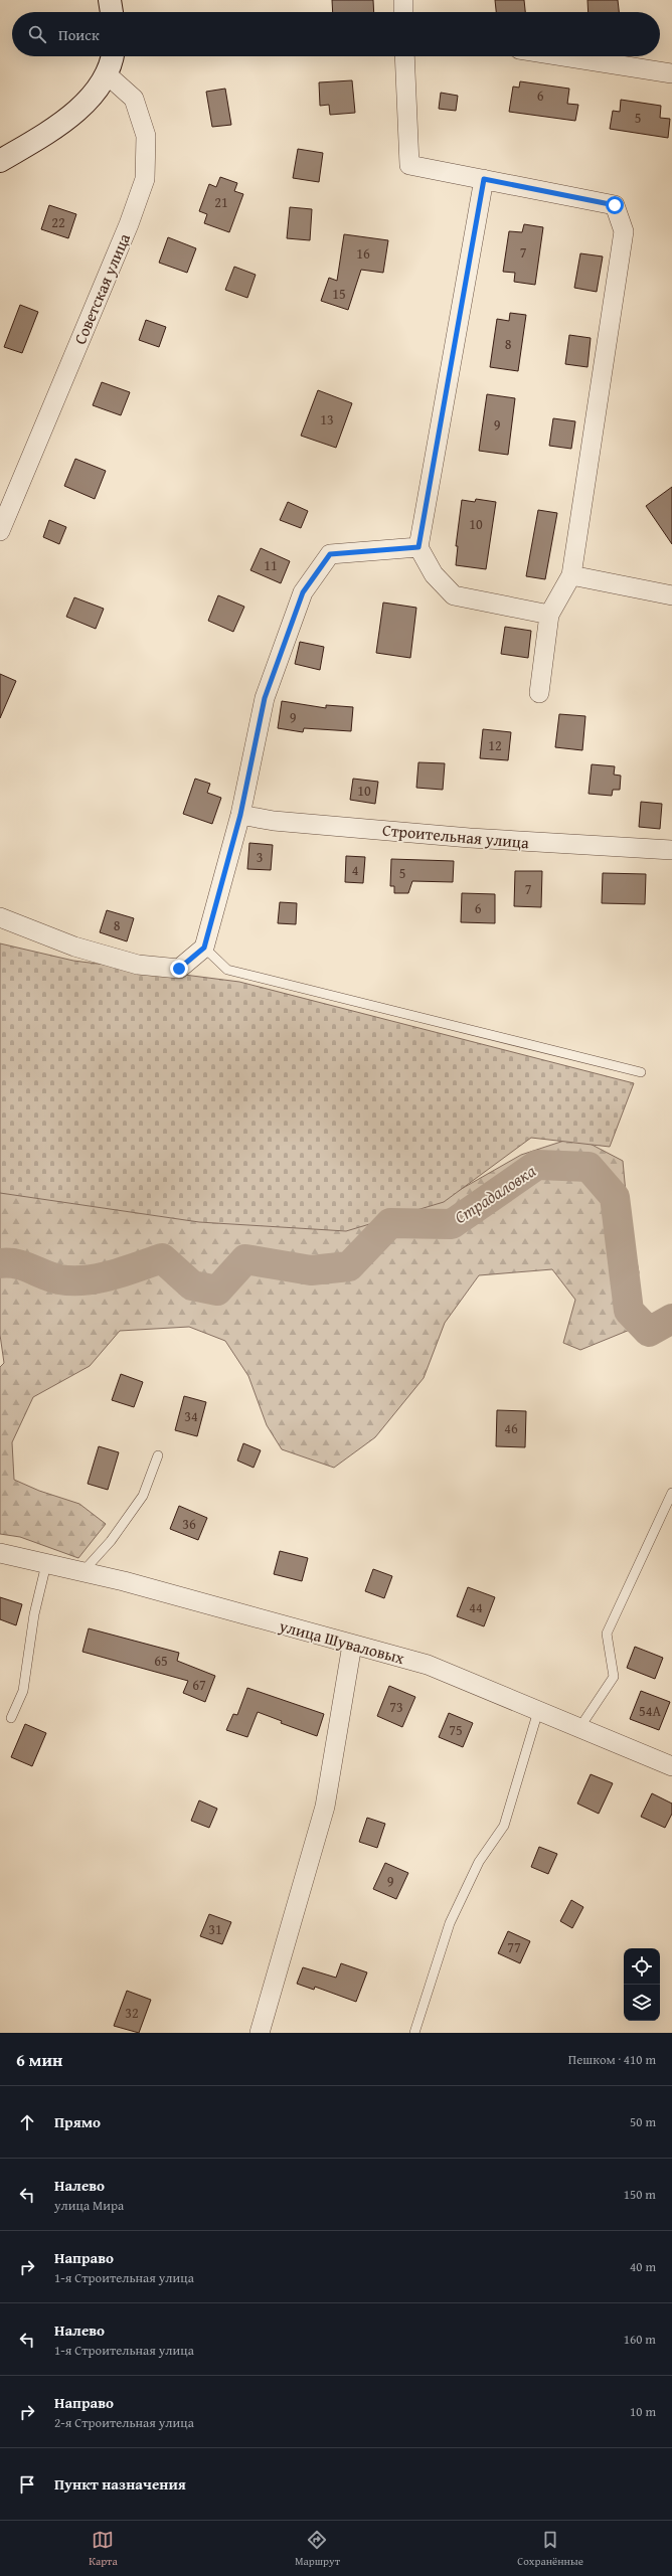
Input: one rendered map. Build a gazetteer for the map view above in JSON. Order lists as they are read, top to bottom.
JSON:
{
  "streets": {
    "street": ["Советская улица", "Строительная улица", "улица Шуваловых"]
  },
  "water": ["Страдаловка"],
  "house_numbers": [
    "6",
    "5",
    "21",
    "22",
    "7",
    "16",
    "15",
    "8",
    "13",
    "9",
    "10",
    "11",
    "9",
    "12",
    "10",
    "3",
    "4",
    "5",
    "7",
    "6",
    "8",
    "34",
    "46",
    "36",
    "44",
    "65",
    "67",
    "73",
    "54А",
    "75",
    "9",
    "31",
    "77",
    "32"
  ],
  "page": {
    "search": "Поиск",
    "heading": ["6 мин", "Пешком · 410 m"],
    "list": [
      ["Прямо", "50 m"],
      ["Налево", "улица Мира", "150 m"],
      ["Направо", "1-я Строительная улица", "40 m"],
      ["Налево", "1-я Строительная улица", "160 m"],
      ["Направо", "2-я Строительная улица", "10 m"],
      "Пункт назначения"
    ],
    "nav": ["Карта", "Маршрут", "Сохранённые"]
  }
}
